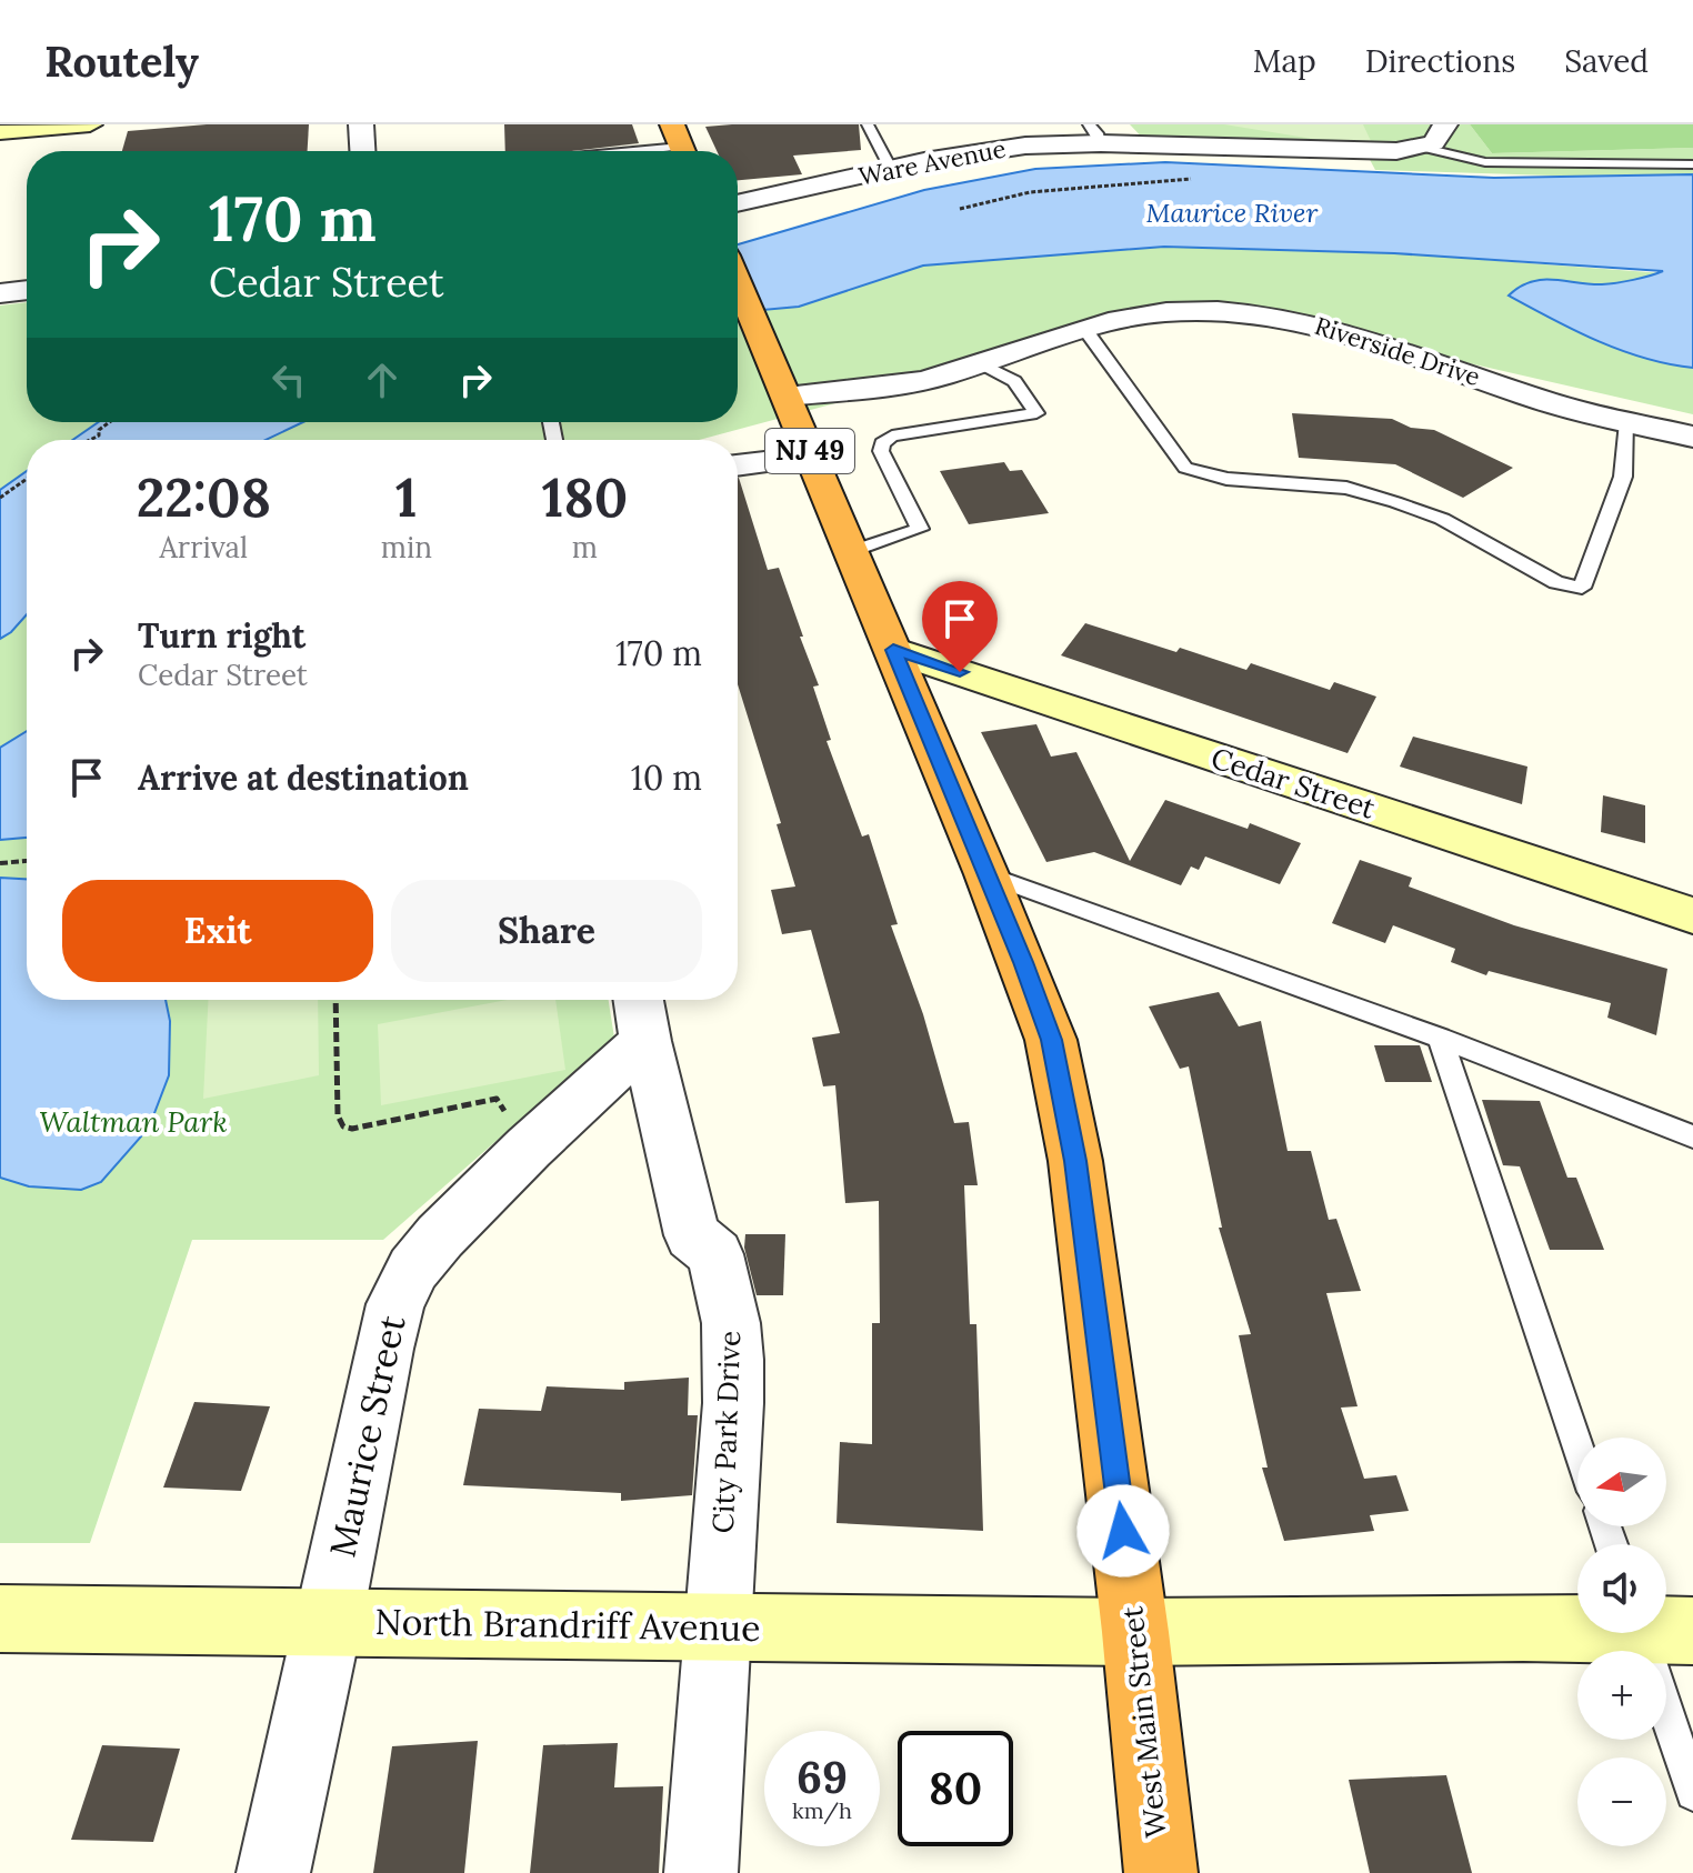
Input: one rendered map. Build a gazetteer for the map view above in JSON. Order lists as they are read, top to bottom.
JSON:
{
  "streets": {
    "highway": ["NJ 49", "West Main Street"],
    "main road": ["Cedar Street", "North Brandriff Avenue"],
    "street": [
      "Ware Avenue",
      "Riverside Drive",
      "City Park Drive",
      "Maurice Street"
    ]
  },
  "crossings": [
    ["Riverside Drive", "West Main Street"],
    ["Cedar Street", "West Main Street"],
    ["City Park Drive", "Maurice Street"],
    ["City Park Drive", "North Brandriff Avenue"],
    ["Maurice Street", "North Brandriff Avenue"],
    ["North Brandriff Avenue", "West Main Street"]
  ],
  "water": ["Maurice River"],
  "parks": ["Waltman Park"],
  "north": "left",
  "page": {
    "header": "Routely",
    "nav": ["Map", "Directions", "Saved"],
    "turn": ["170 m", "Cedar Street"],
    "eta": [
      "22:08",
      "Arrival",
      "1",
      "min",
      "180",
      "m"
    ],
    "list": [
      {
        "name": "Turn right",
        "note": "Cedar Street",
        "value": "170 m"
      },
      {
        "name": "Arrive at destination",
        "value": "10 m"
      }
    ],
    "buttons": ["Exit", "Share"],
    "map_buttons": ["+", "−"],
    "speed": "69 km/h",
    "limit": "80"
  }
}
